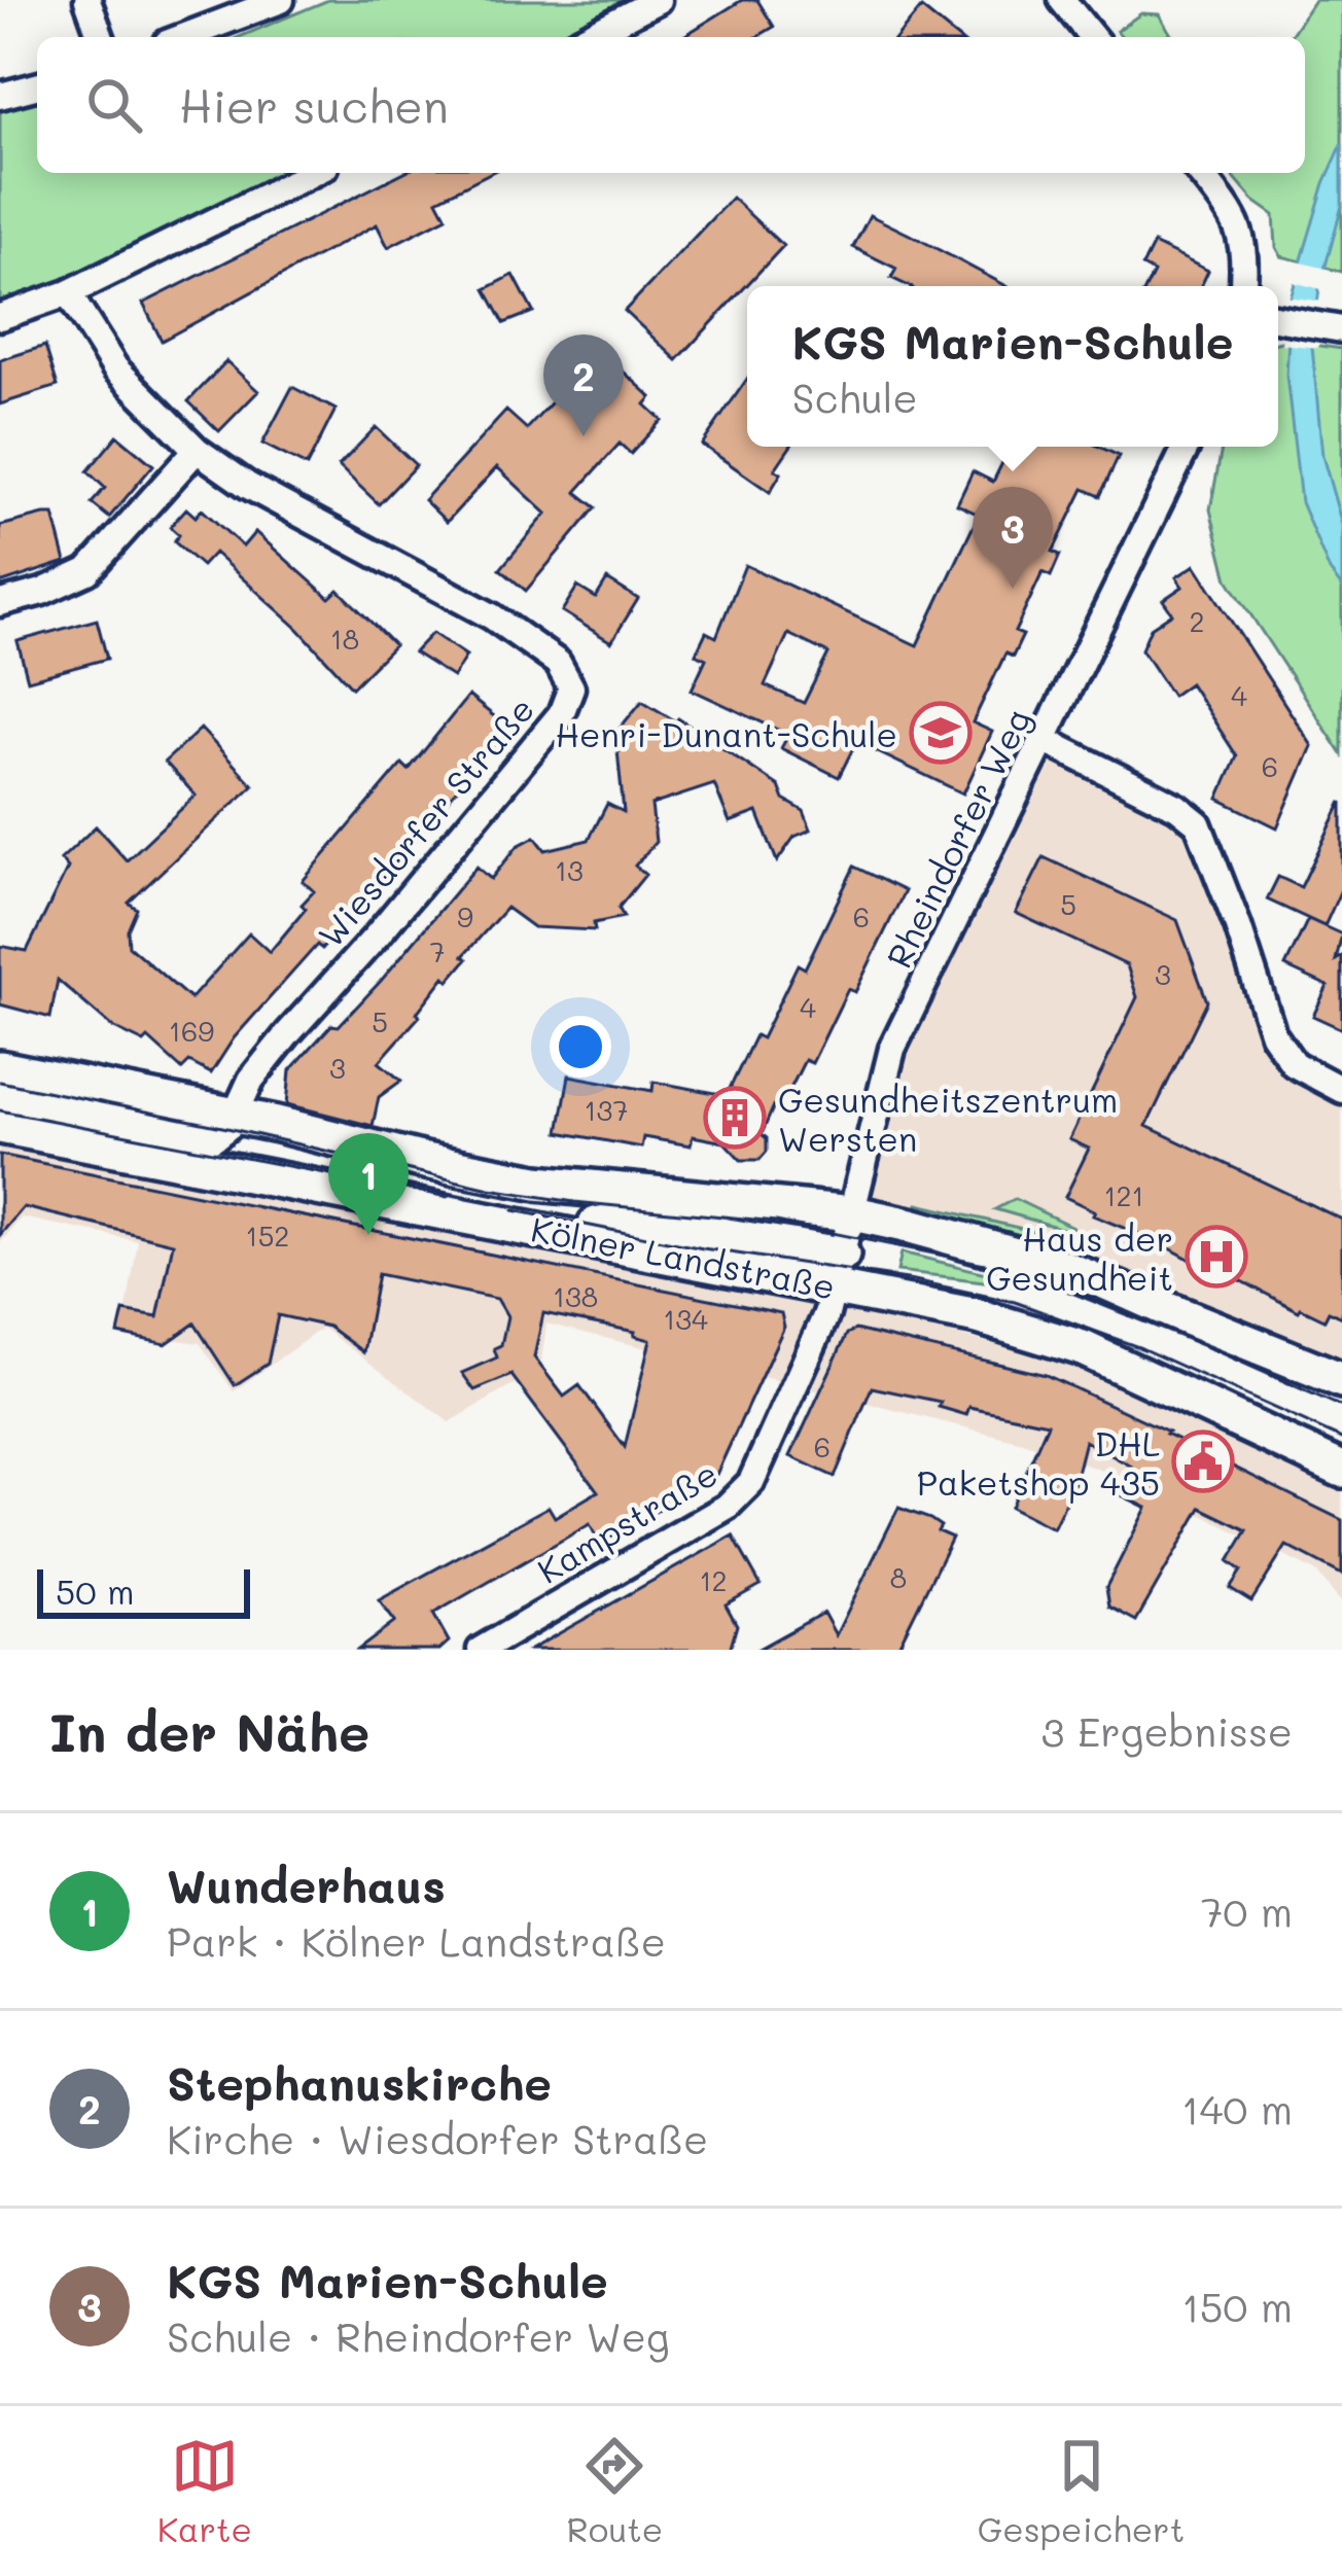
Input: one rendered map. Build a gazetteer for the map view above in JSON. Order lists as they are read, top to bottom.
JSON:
{
  "streets": {
    "main road": ["Kölner Landstraße"],
    "street": ["Wiesdorfer Straße", "Rheindorfer Weg", "Kampstraße"]
  },
  "crossings": [
    ["Wiesdorfer Straße", "Kölner Landstraße"],
    ["Rheindorfer Weg", "Kölner Landstraße"],
    ["Rheindorfer Weg", "Kampstraße"],
    ["Kölner Landstraße", "Kampstraße"]
  ],
  "places": {
    "school or university": ["Henri-Dunant-Schule"],
    "building": ["Gesundheitszentrum Wersten"],
    "hospital": ["Haus der Gesundheit"],
    "public building": ["DHL Paketshop 435"]
  },
  "house_numbers": [
    "2",
    "18",
    "4",
    "6",
    "13",
    "5",
    "9",
    "6",
    "7",
    "3",
    "4",
    "5",
    "169",
    "3",
    "137",
    "121",
    "152",
    "138",
    "134",
    "6",
    "8",
    "12"
  ],
  "scale_bar": "50 m",
  "page": {
    "search": "Hier suchen",
    "popup": ["KGS Marien-Schule", "Schule"],
    "pins": ["2", "3", "1"],
    "scale": "50 m",
    "heading": ["In der Nähe", "3 Ergebnisse"],
    "list": [
      {
        "mark": "1",
        "name": "Wunderhaus",
        "note": "Park · Kölner Landstraße",
        "value": "70 m"
      },
      {
        "mark": "2",
        "name": "Stephanuskirche",
        "note": "Kirche · Wiesdorfer Straße",
        "value": "140 m"
      },
      {
        "mark": "3",
        "name": "KGS Marien-Schule",
        "note": "Schule · Rheindorfer Weg",
        "value": "150 m"
      }
    ],
    "nav": ["Karte", "Route", "Gespeichert"]
  }
}
